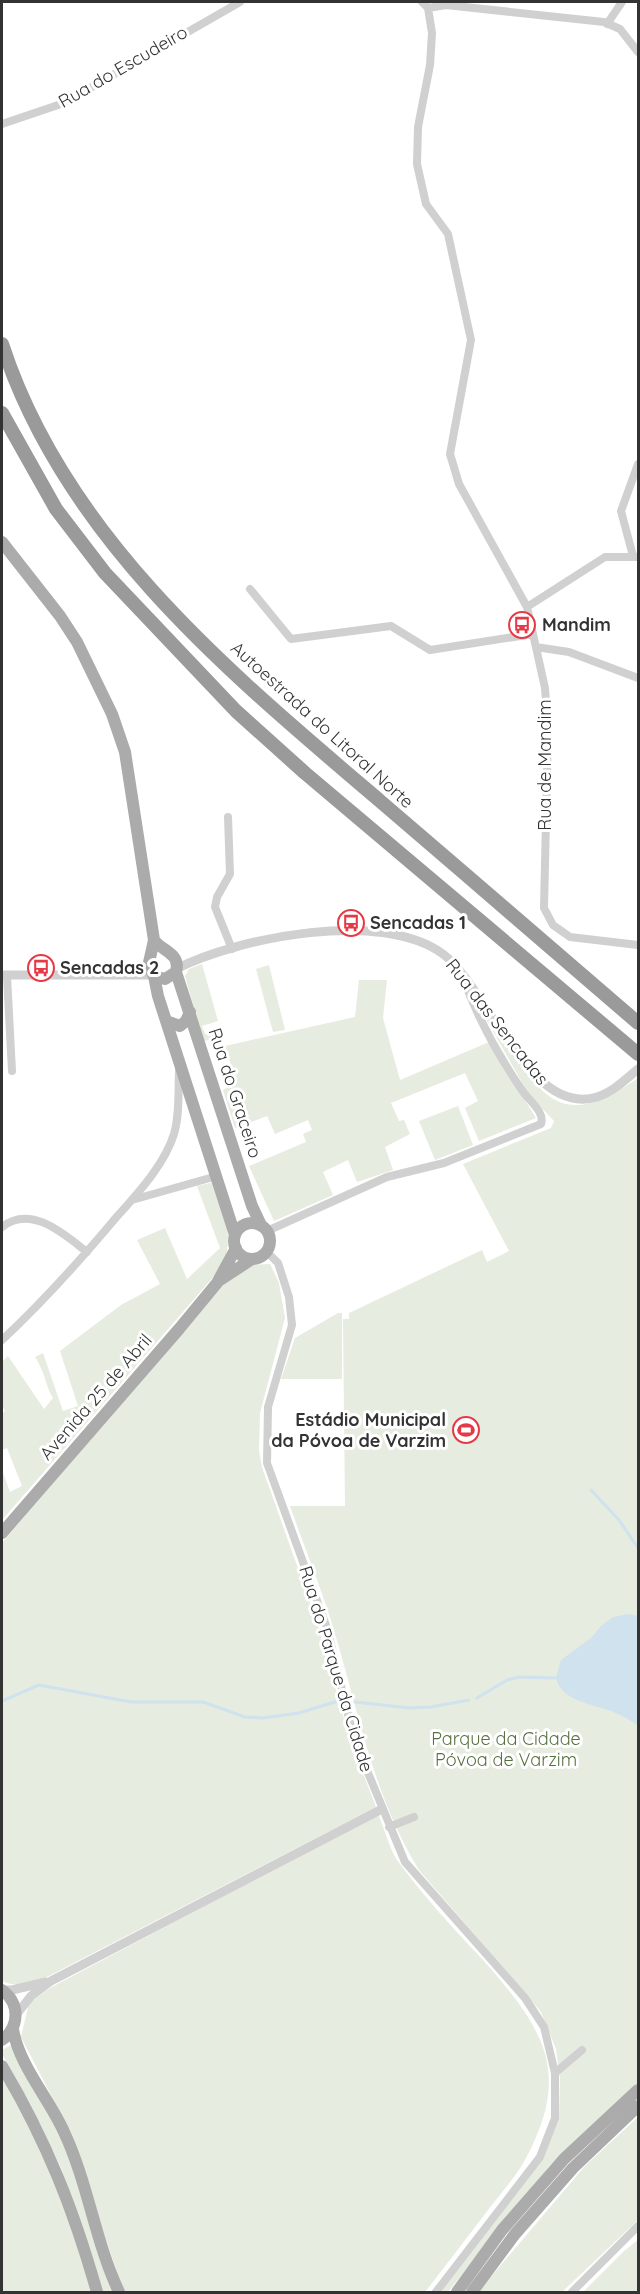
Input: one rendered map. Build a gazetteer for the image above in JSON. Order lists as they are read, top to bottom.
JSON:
{
  "streets": {
    "highway": ["Autoestrada do Litoral Norte"],
    "main road": ["Rua do Graceiro", "Avenida 25 de Abril"],
    "street": [
      "Rua do Escudeiro",
      "Rua de Mandim",
      "Rua das Sencadas",
      "Rua do Parque da Cidade"
    ]
  },
  "crossings": [
    ["Rua das Sencadas", "Rua do Graceiro"],
    ["Rua do Graceiro", "Avenida 25 de Abril"],
    ["Rua do Graceiro", "Rua do Parque da Cidade"],
    ["Avenida 25 de Abril", "Rua do Parque da Cidade"]
  ],
  "parks": ["Parque da Cidade Póvoa de Varzim"],
  "places": {
    "bus stop": ["Mandim", "Sencadas 1", "Sencadas 2"],
    "sports": ["Estádio Municipal da Póvoa de Varzim"]
  }
}
